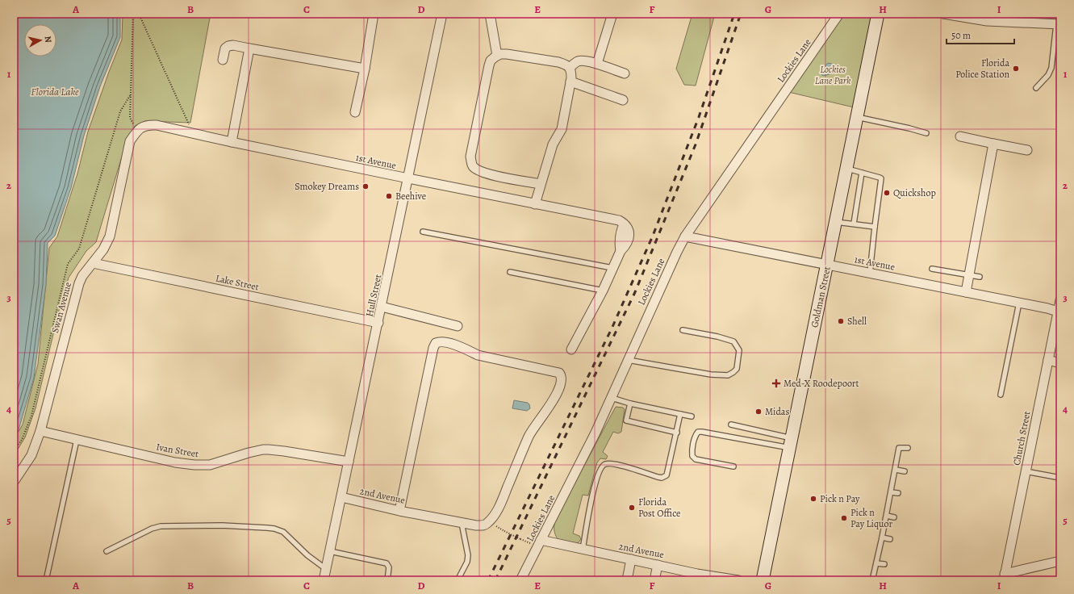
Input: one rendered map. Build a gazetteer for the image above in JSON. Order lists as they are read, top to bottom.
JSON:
{
  "streets": {
    "street": [
      "Lockies Lane",
      "1st Avenue",
      "Lake Street",
      "Hull Street",
      "Goldman Street",
      "Swan Avenue",
      "Church Street",
      "Ivan Street",
      "2nd Avenue"
    ]
  },
  "crossings": [
    ["Lockies Lane", "1st Avenue"],
    ["Lockies Lane", "2nd Avenue"],
    ["1st Avenue", "Hull Street"],
    ["1st Avenue", "Goldman Street"],
    ["1st Avenue", "Swan Avenue"],
    ["1st Avenue", "Church Street"],
    ["Lake Street", "Hull Street"],
    ["Lake Street", "Swan Avenue"],
    ["Hull Street", "Ivan Street"],
    ["Hull Street", "2nd Avenue"],
    ["Swan Avenue", "Ivan Street"]
  ],
  "water": ["Florida Lake"],
  "parks": ["Lockies Lane Park"],
  "places": {
    "other": [
      "Florida Police Station",
      "Smokey Dreams",
      "Quickshop",
      "Beehive",
      "Shell",
      "Midas",
      "Pick n Pay",
      "Florida Post Office",
      "Pick n Pay Liquor"
    ],
    "health": ["Med-X Roodepoort"]
  },
  "scale_bar": "50 m",
  "north": "right",
  "grid": {
    "columns": [
      "A",
      "B",
      "C",
      "D",
      "E",
      "F",
      "G",
      "H",
      "I"
    ],
    "rows": [
      "1",
      "2",
      "3",
      "4",
      "5"
    ]
  }
}
